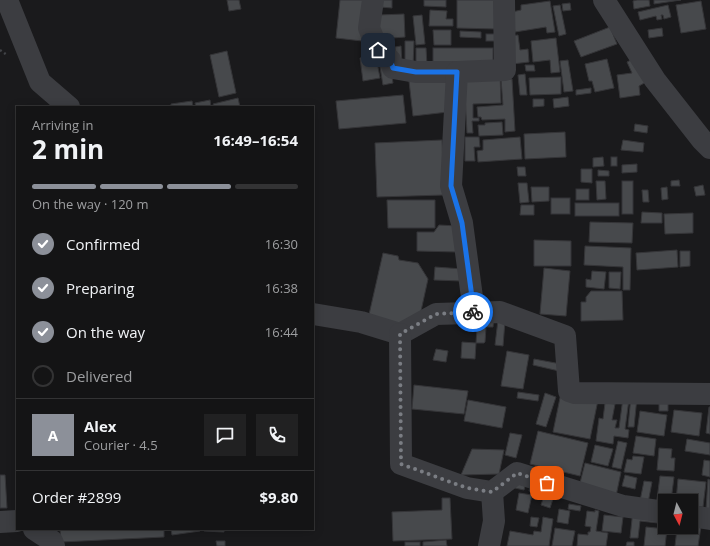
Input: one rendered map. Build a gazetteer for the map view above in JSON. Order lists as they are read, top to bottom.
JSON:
{
  "north": "bottom",
  "page": {
    "heading": ["2 min", "Arriving in", "16:49–16:54"],
    "panel": [
      "Alex",
      "Courier · 4.5",
      "Order #2899",
      "$9.80"
    ],
    "bar": "On the way · 120 m",
    "list": [
      ["Confirmed", "16:30"],
      ["Preparing", "16:38"],
      ["On the way", "16:44"],
      "Delivered"
    ],
    "round": "A"
  }
}
